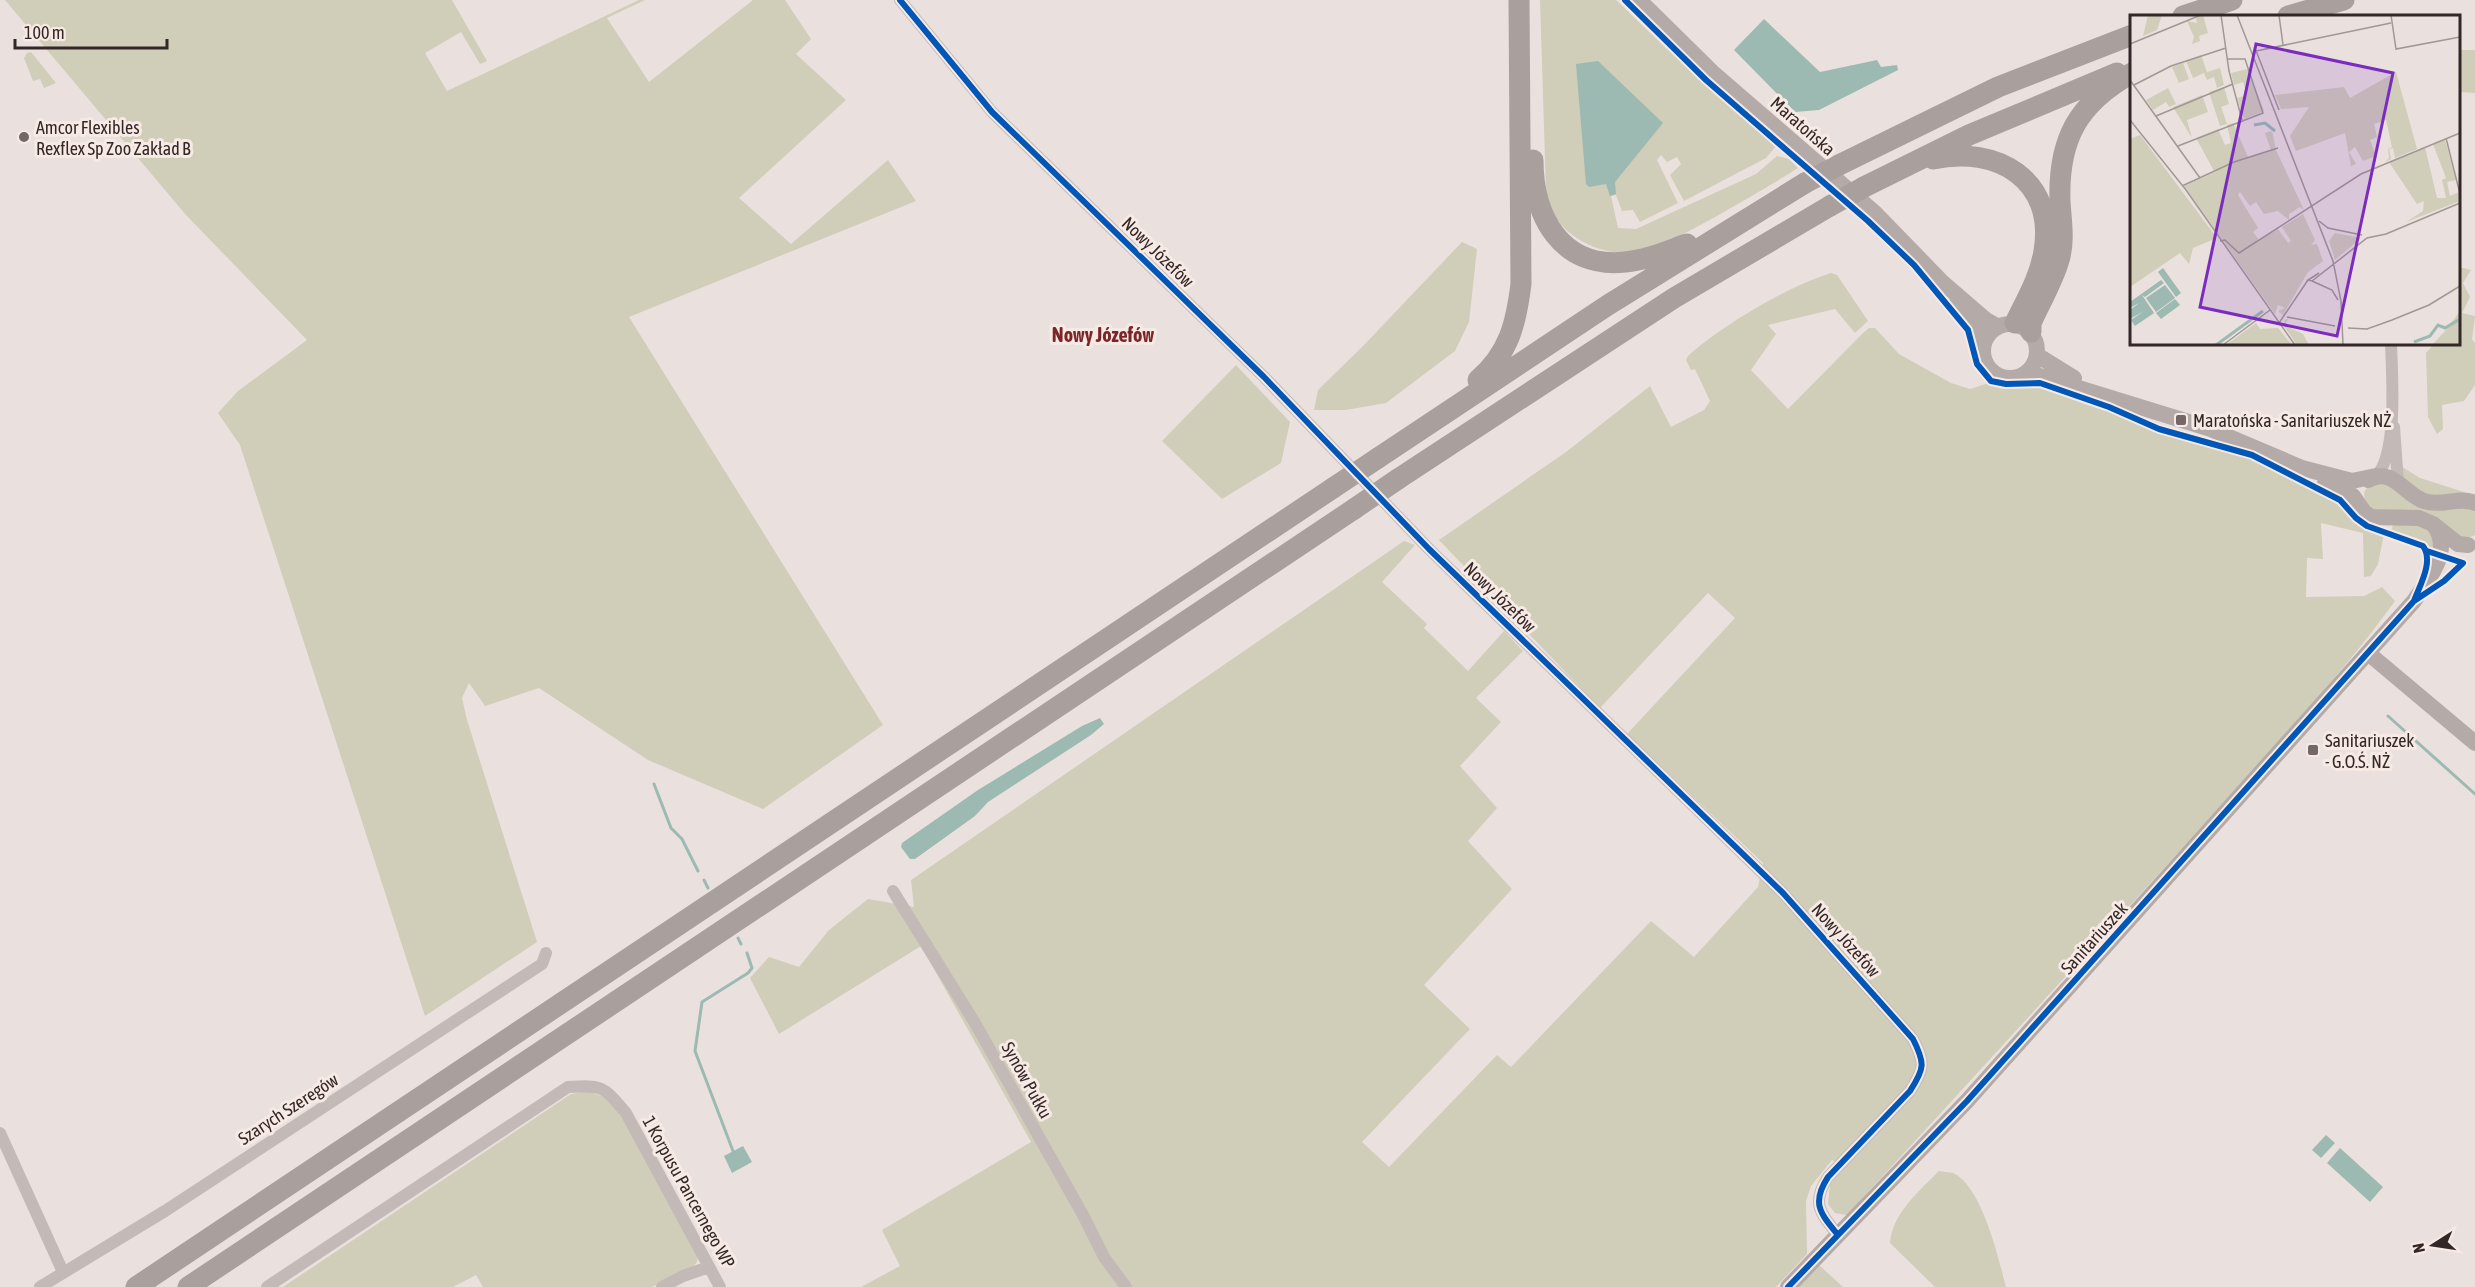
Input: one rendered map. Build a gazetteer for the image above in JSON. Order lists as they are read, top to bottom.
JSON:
{
  "streets": {
    "street": [
      "Maratońska",
      "Nowy Józefów",
      "Sanitariuszek",
      "Synów Pułku",
      "Szarych Szeregów",
      "1 Korpusu Pancernego WP"
    ]
  },
  "crossings": [
    ["Nowy Józefów", "Sanitariuszek"]
  ],
  "districts": ["Nowy Józefów"],
  "places": {
    "other": ["Amcor Flexibles Rexflex Sp Zoo Zakład B"],
    "transit": ["Maratońska - Sanitariuszek NŻ", "Sanitariuszek - G.O.Ś. NŻ"]
  },
  "scale_bar": "100 m",
  "north": "left"
}
